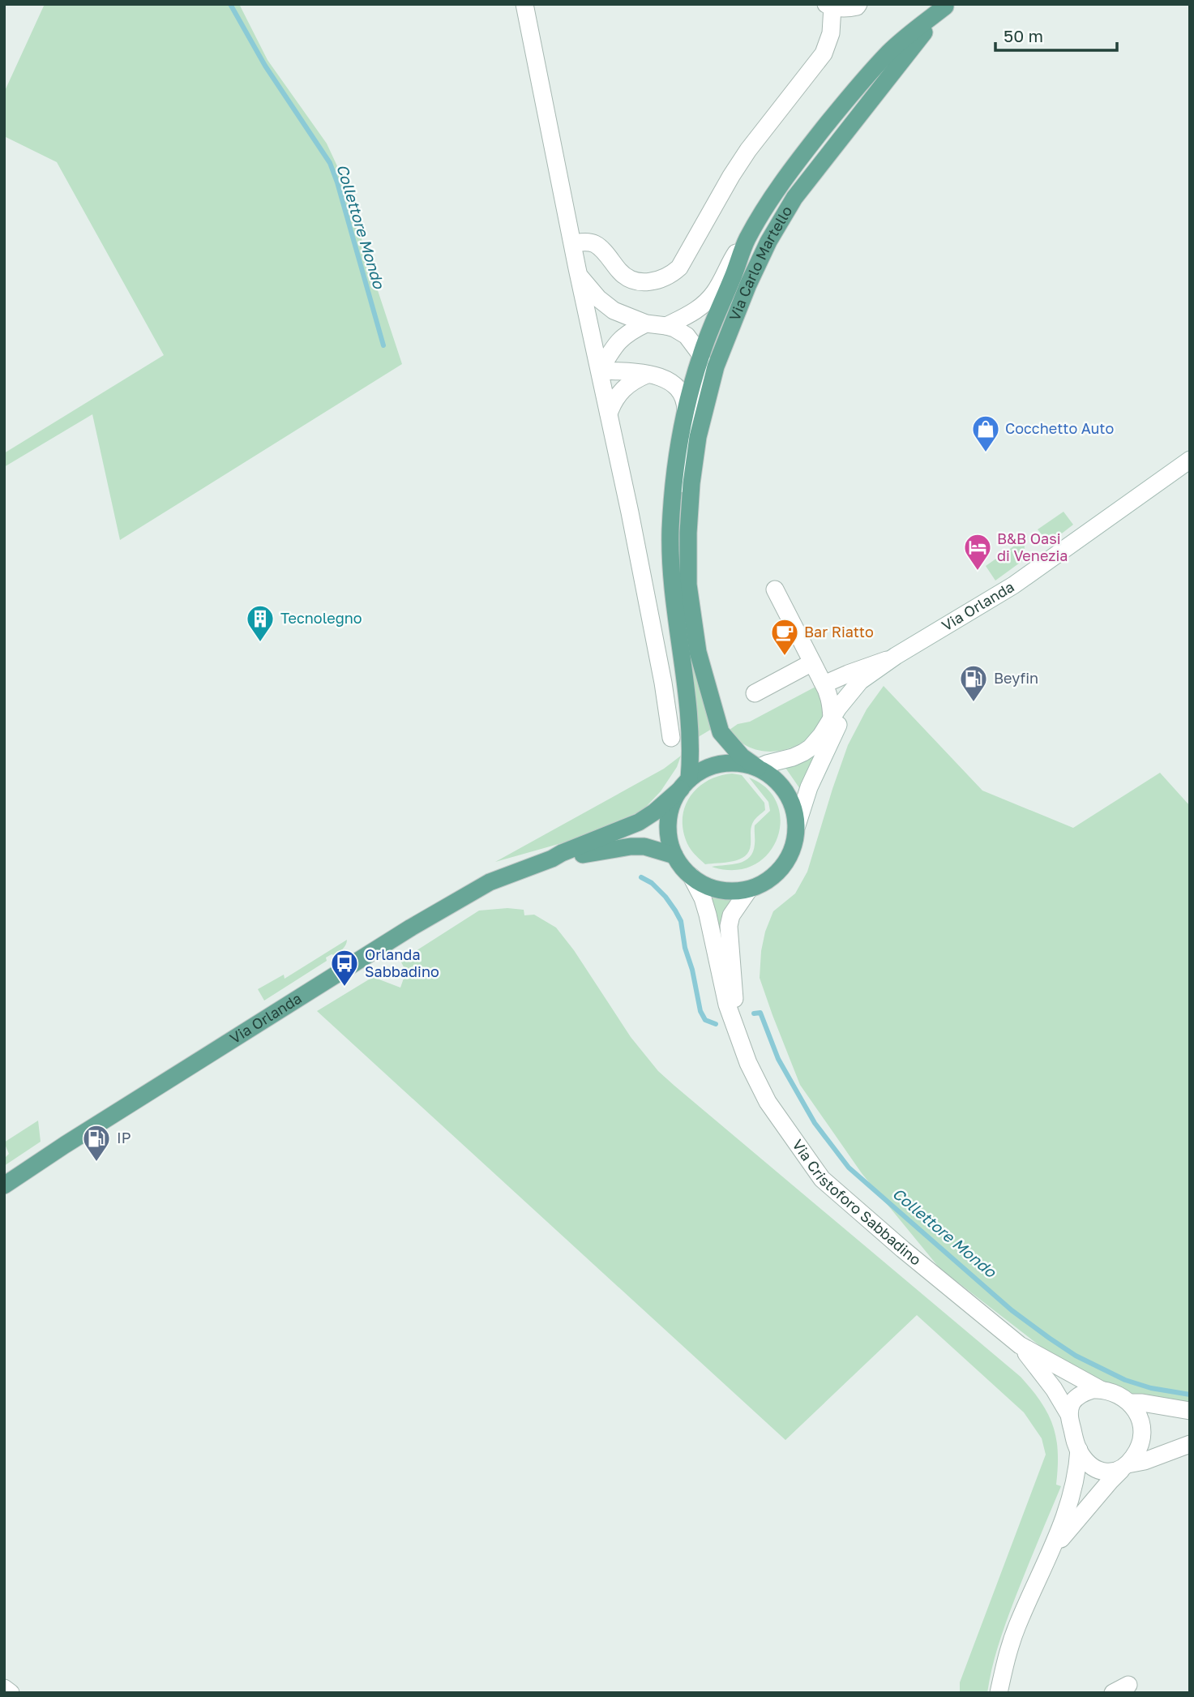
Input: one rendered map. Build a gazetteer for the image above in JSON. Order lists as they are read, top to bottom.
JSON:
{
  "streets": {
    "main road": ["Via Carlo Martello", "Via Orlanda"],
    "street": ["Via Cristoforo Sabbadino"]
  },
  "crossings": [
    ["Via Carlo Martello", "Via Orlanda"],
    ["Via Carlo Martello", "Via Cristoforo Sabbadino"],
    ["Via Orlanda", "Via Cristoforo Sabbadino"]
  ],
  "water": ["Collettore Mondo"],
  "places": {
    "shop": ["Cocchetto Auto"],
    "hotel": ["B&B Oasi di Venezia"],
    "building": ["Tecnolegno"],
    "cafe": ["Bar Riatto"],
    "fuel station": ["Beyfin", "IP"],
    "bus stop": ["Orlanda Sabbadino"]
  },
  "scale_bar": "50 m"
}
